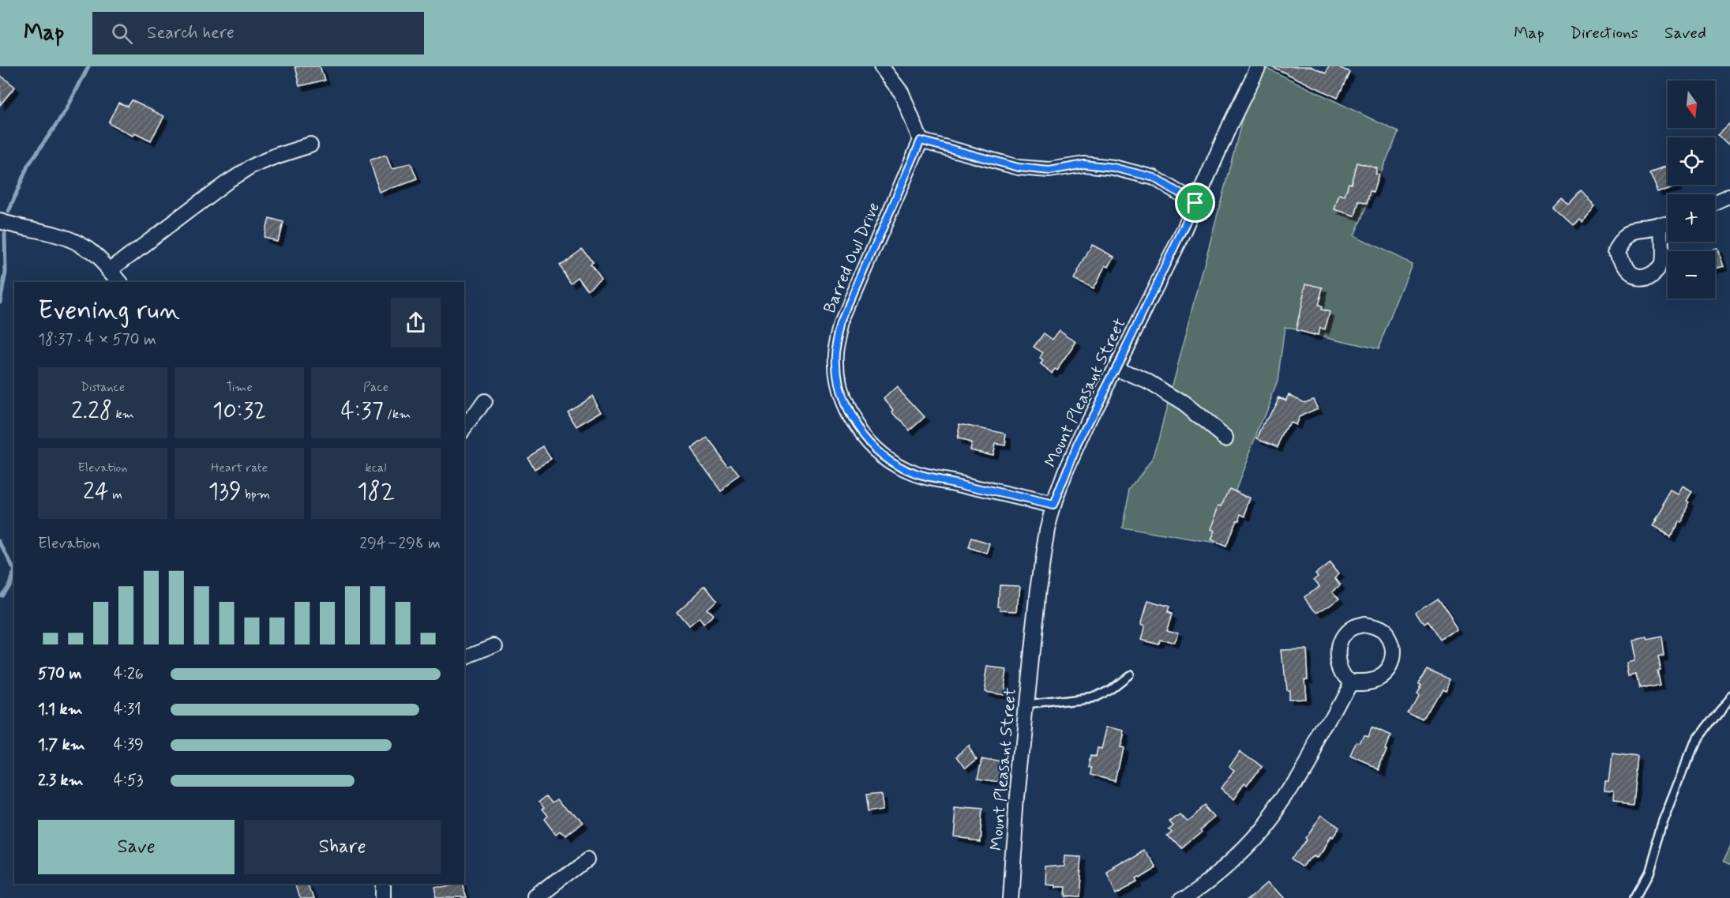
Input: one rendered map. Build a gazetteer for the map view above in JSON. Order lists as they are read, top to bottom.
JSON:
{
  "streets": {
    "street": ["Barred Owl Drive", "Mount Pleasant Street"]
  },
  "crossings": [
    ["Barred Owl Drive", "Mount Pleasant Street"]
  ],
  "north": "bottom",
  "page": {
    "header": "Map",
    "search": "Search here",
    "nav": ["Map", "Directions", "Saved"],
    "map_buttons": ["+", "−"],
    "heading": ["Evening run", "18:37 · 4 × 570 m"],
    "stats": [
      ["Distance", "2.28 km"],
      ["Time", "10:32"],
      ["Pace", "4:37 /km"],
      ["Elevation", "24 m"],
      ["Heart rate", "139 bpm"],
      ["kcal", "182"]
    ],
    "chart": ["Elevation", "294–298 m"],
    "list": [
      {
        "name": "570 m",
        "note": "4:26"
      },
      {
        "name": "1.1 km",
        "note": "4:31"
      },
      {
        "name": "1.7 km",
        "note": "4:39"
      },
      {
        "name": "2.3 km",
        "note": "4:53"
      }
    ],
    "buttons": ["Save", "Share"]
  }
}
